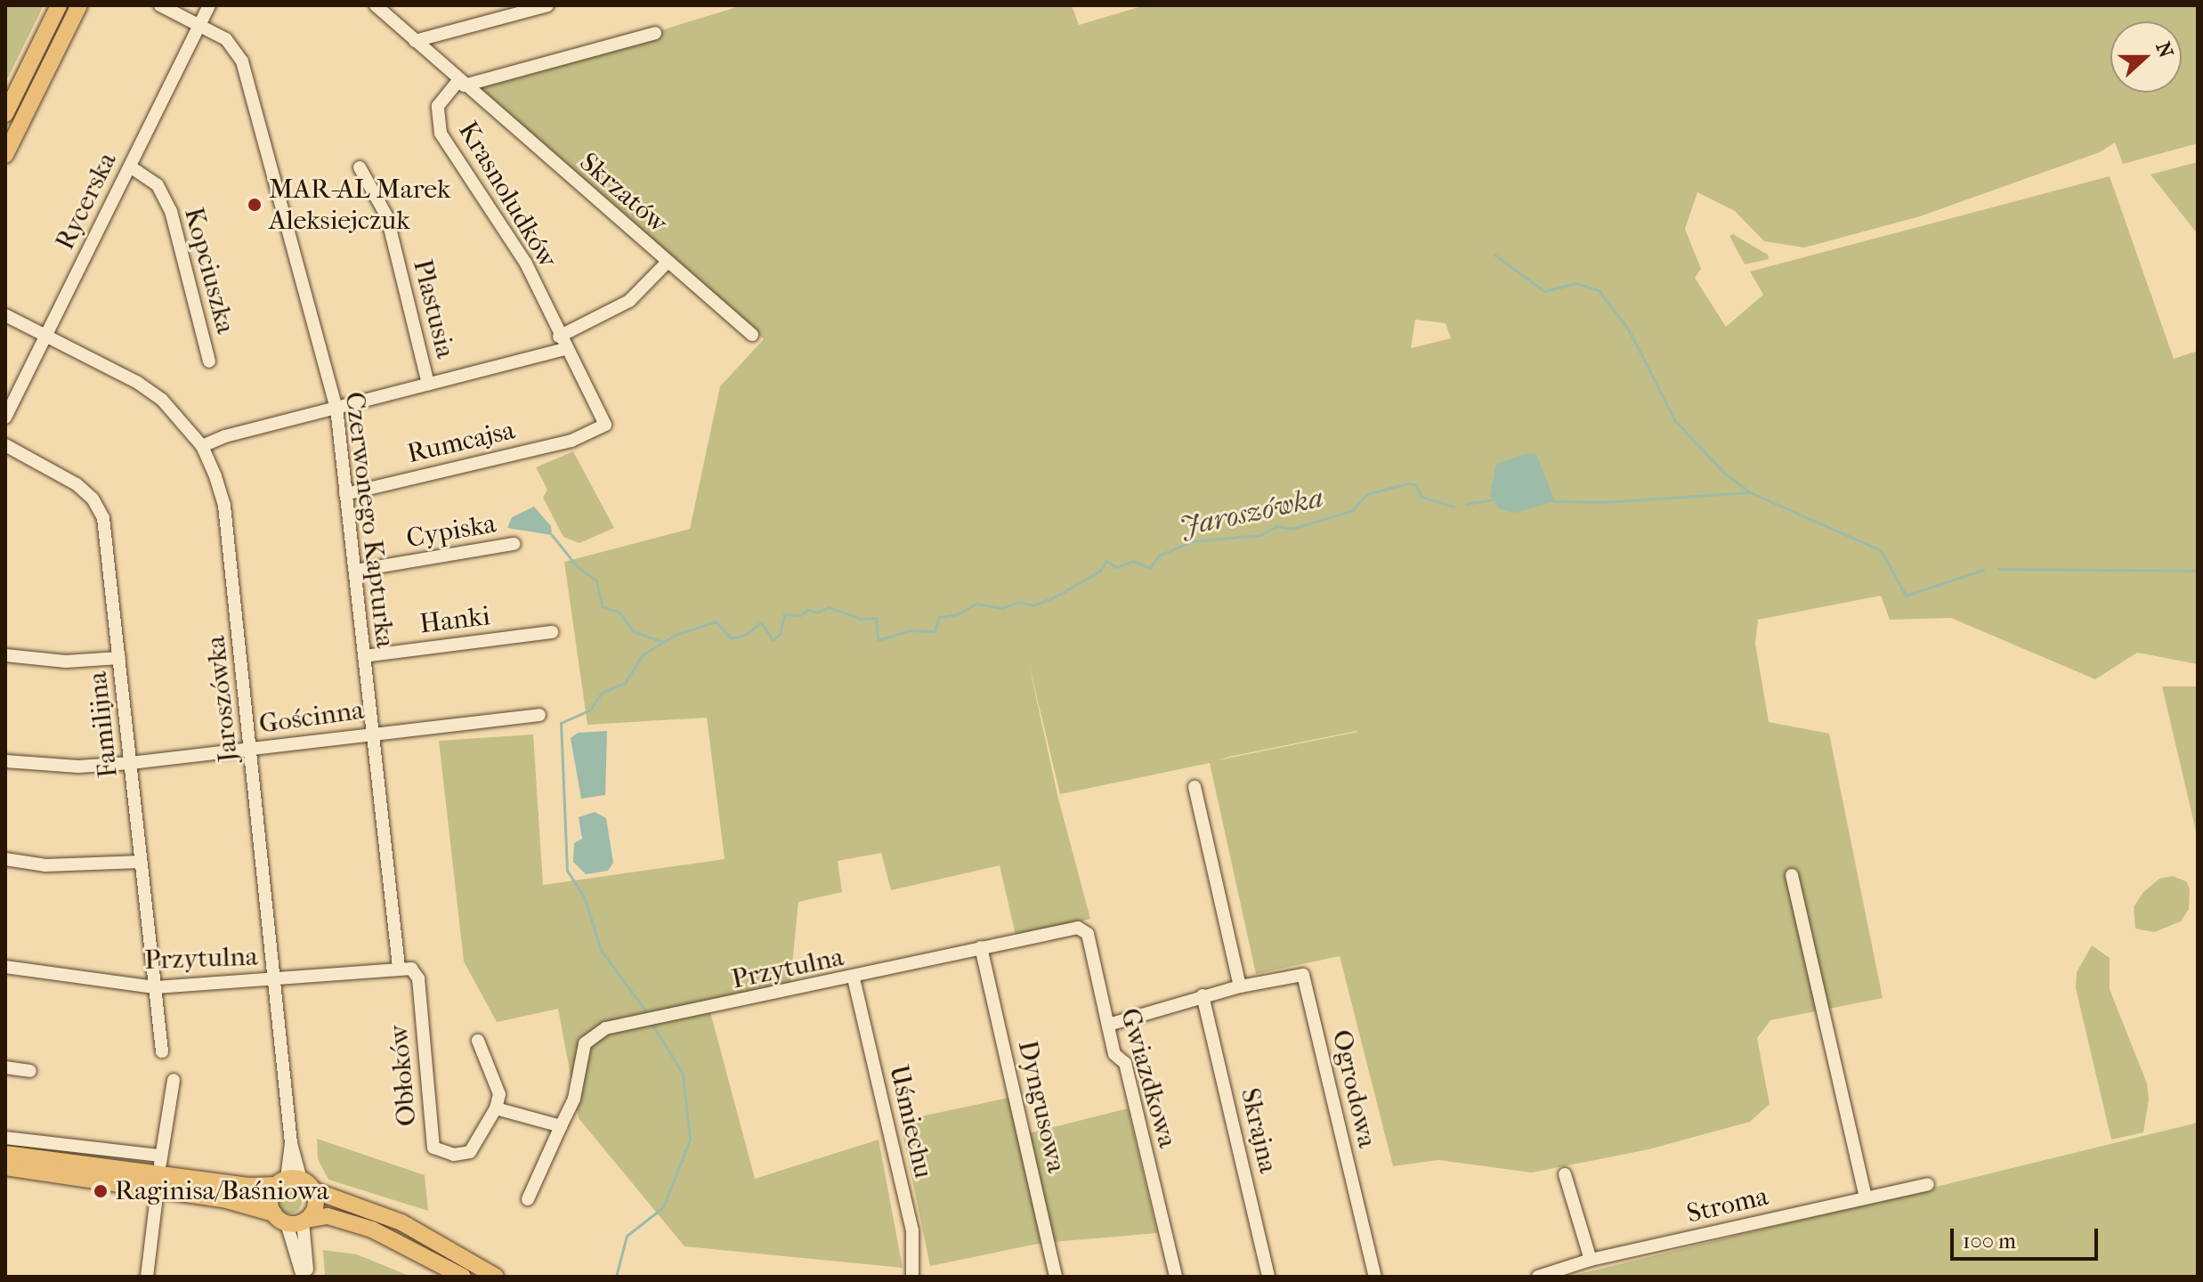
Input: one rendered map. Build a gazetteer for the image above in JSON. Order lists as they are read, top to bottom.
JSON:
{
  "streets": {
    "street": [
      "Skrzatów",
      "Krasnoludków",
      "Rycerska",
      "Kopciuszka",
      "Plastusia",
      "Rumcajsa",
      "Czerwonego Kapturka",
      "Cypiska",
      "Hanki",
      "Jaroszówka",
      "Gościnna",
      "Familijna",
      "Przytulna",
      "Obłoków",
      "Gwiazdkowa",
      "Ogrodowa",
      "Dyngusowa",
      "Uśmiechu",
      "Skrajna",
      "Stroma"
    ]
  },
  "crossings": [
    ["Skrzatów", "Krasnoludków"],
    ["Krasnoludków", "Rumcajsa"],
    ["Rycerska", "Kopciuszka"],
    ["Rycerska", "Czerwonego Kapturka"],
    ["Rycerska", "Jaroszówka"],
    ["Rumcajsa", "Czerwonego Kapturka"],
    ["Czerwonego Kapturka", "Cypiska"],
    ["Czerwonego Kapturka", "Hanki"],
    ["Czerwonego Kapturka", "Gościnna"],
    ["Czerwonego Kapturka", "Przytulna"],
    ["Czerwonego Kapturka", "Obłoków"],
    ["Jaroszówka", "Gościnna"],
    ["Jaroszówka", "Przytulna"],
    ["Gościnna", "Familijna"],
    ["Familijna", "Przytulna"],
    ["Przytulna", "Obłoków"],
    ["Przytulna", "Gwiazdkowa"],
    ["Przytulna", "Dyngusowa"],
    ["Przytulna", "Uśmiechu"],
    ["Gwiazdkowa", "Ogrodowa"],
    ["Ogrodowa", "Skrajna"]
  ],
  "water": ["Jaroszówka"],
  "places": ["MAR-AL Marek Aleksiejczuk", "Raginisa/Baśniowa"],
  "scale_bar": "100 m",
  "north": "right"
}
